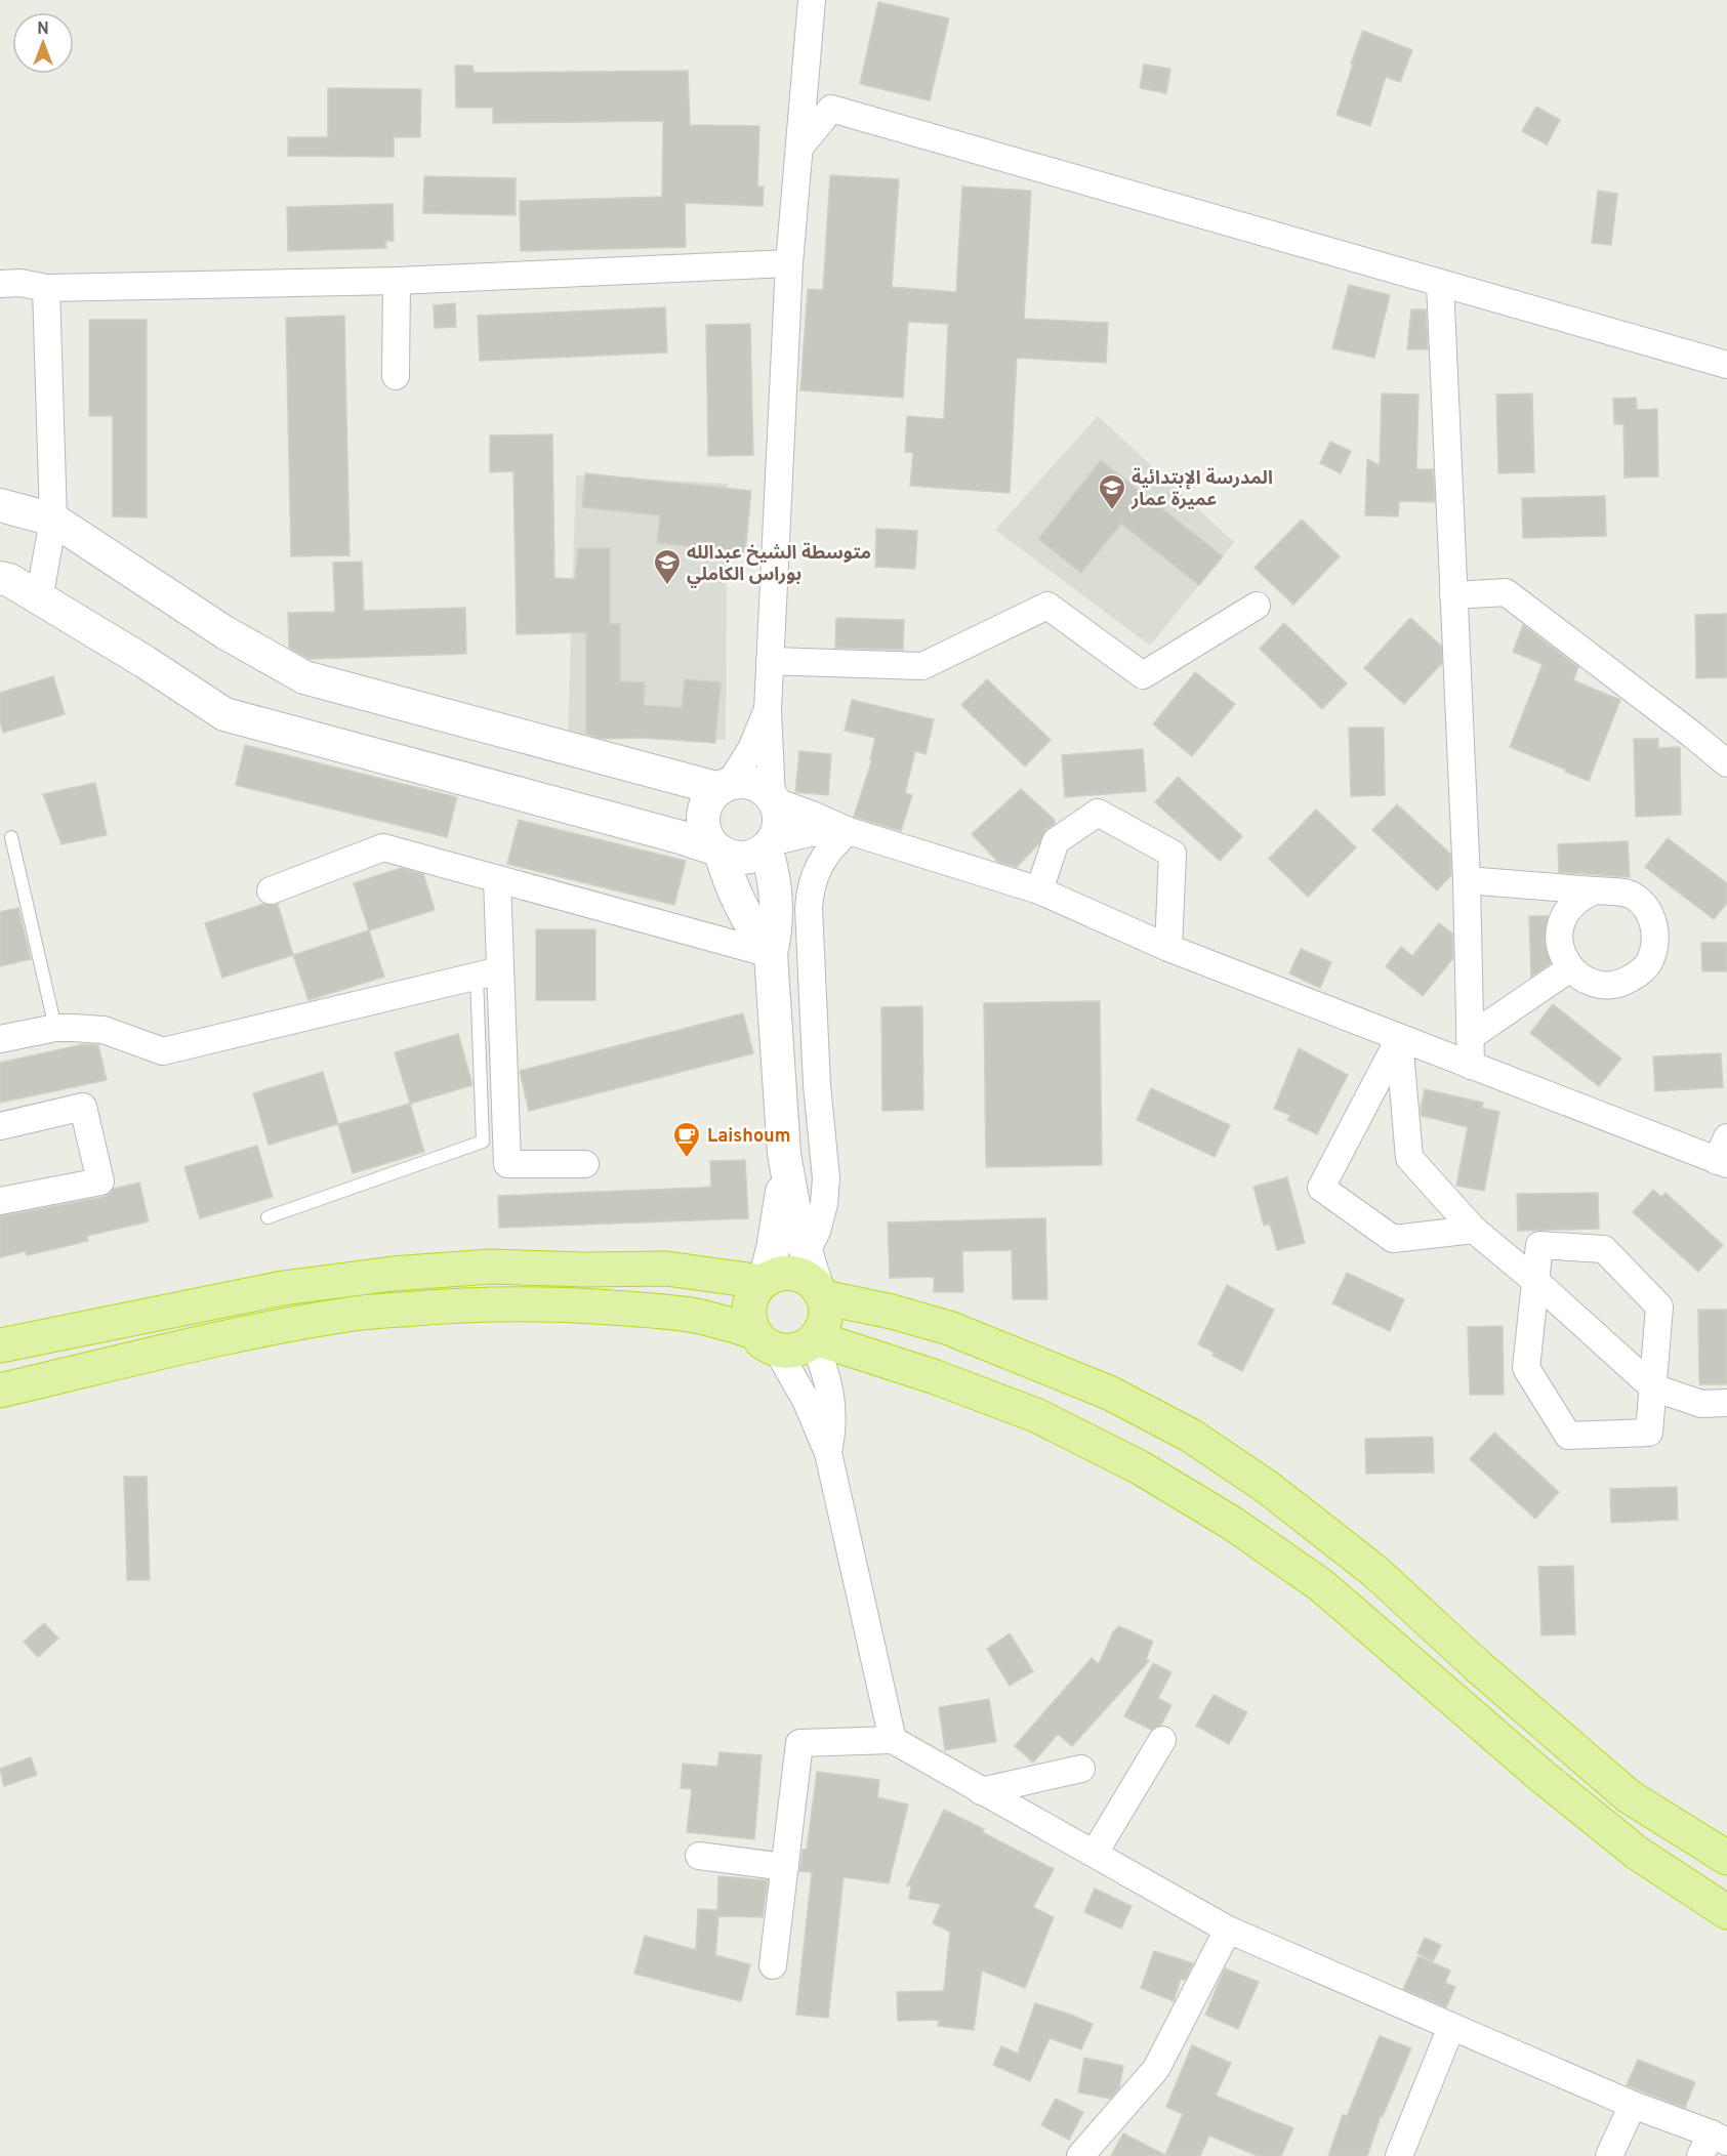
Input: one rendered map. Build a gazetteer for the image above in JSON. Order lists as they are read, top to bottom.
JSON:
{
  "places": {
    "school or university": ["المدرسة الإبتدائية عميرة عمار", "متوسطة الشيخ عبدالله بوراس الكاملي"],
    "cafe": ["Laishoum"]
  },
  "north": "top"
}
